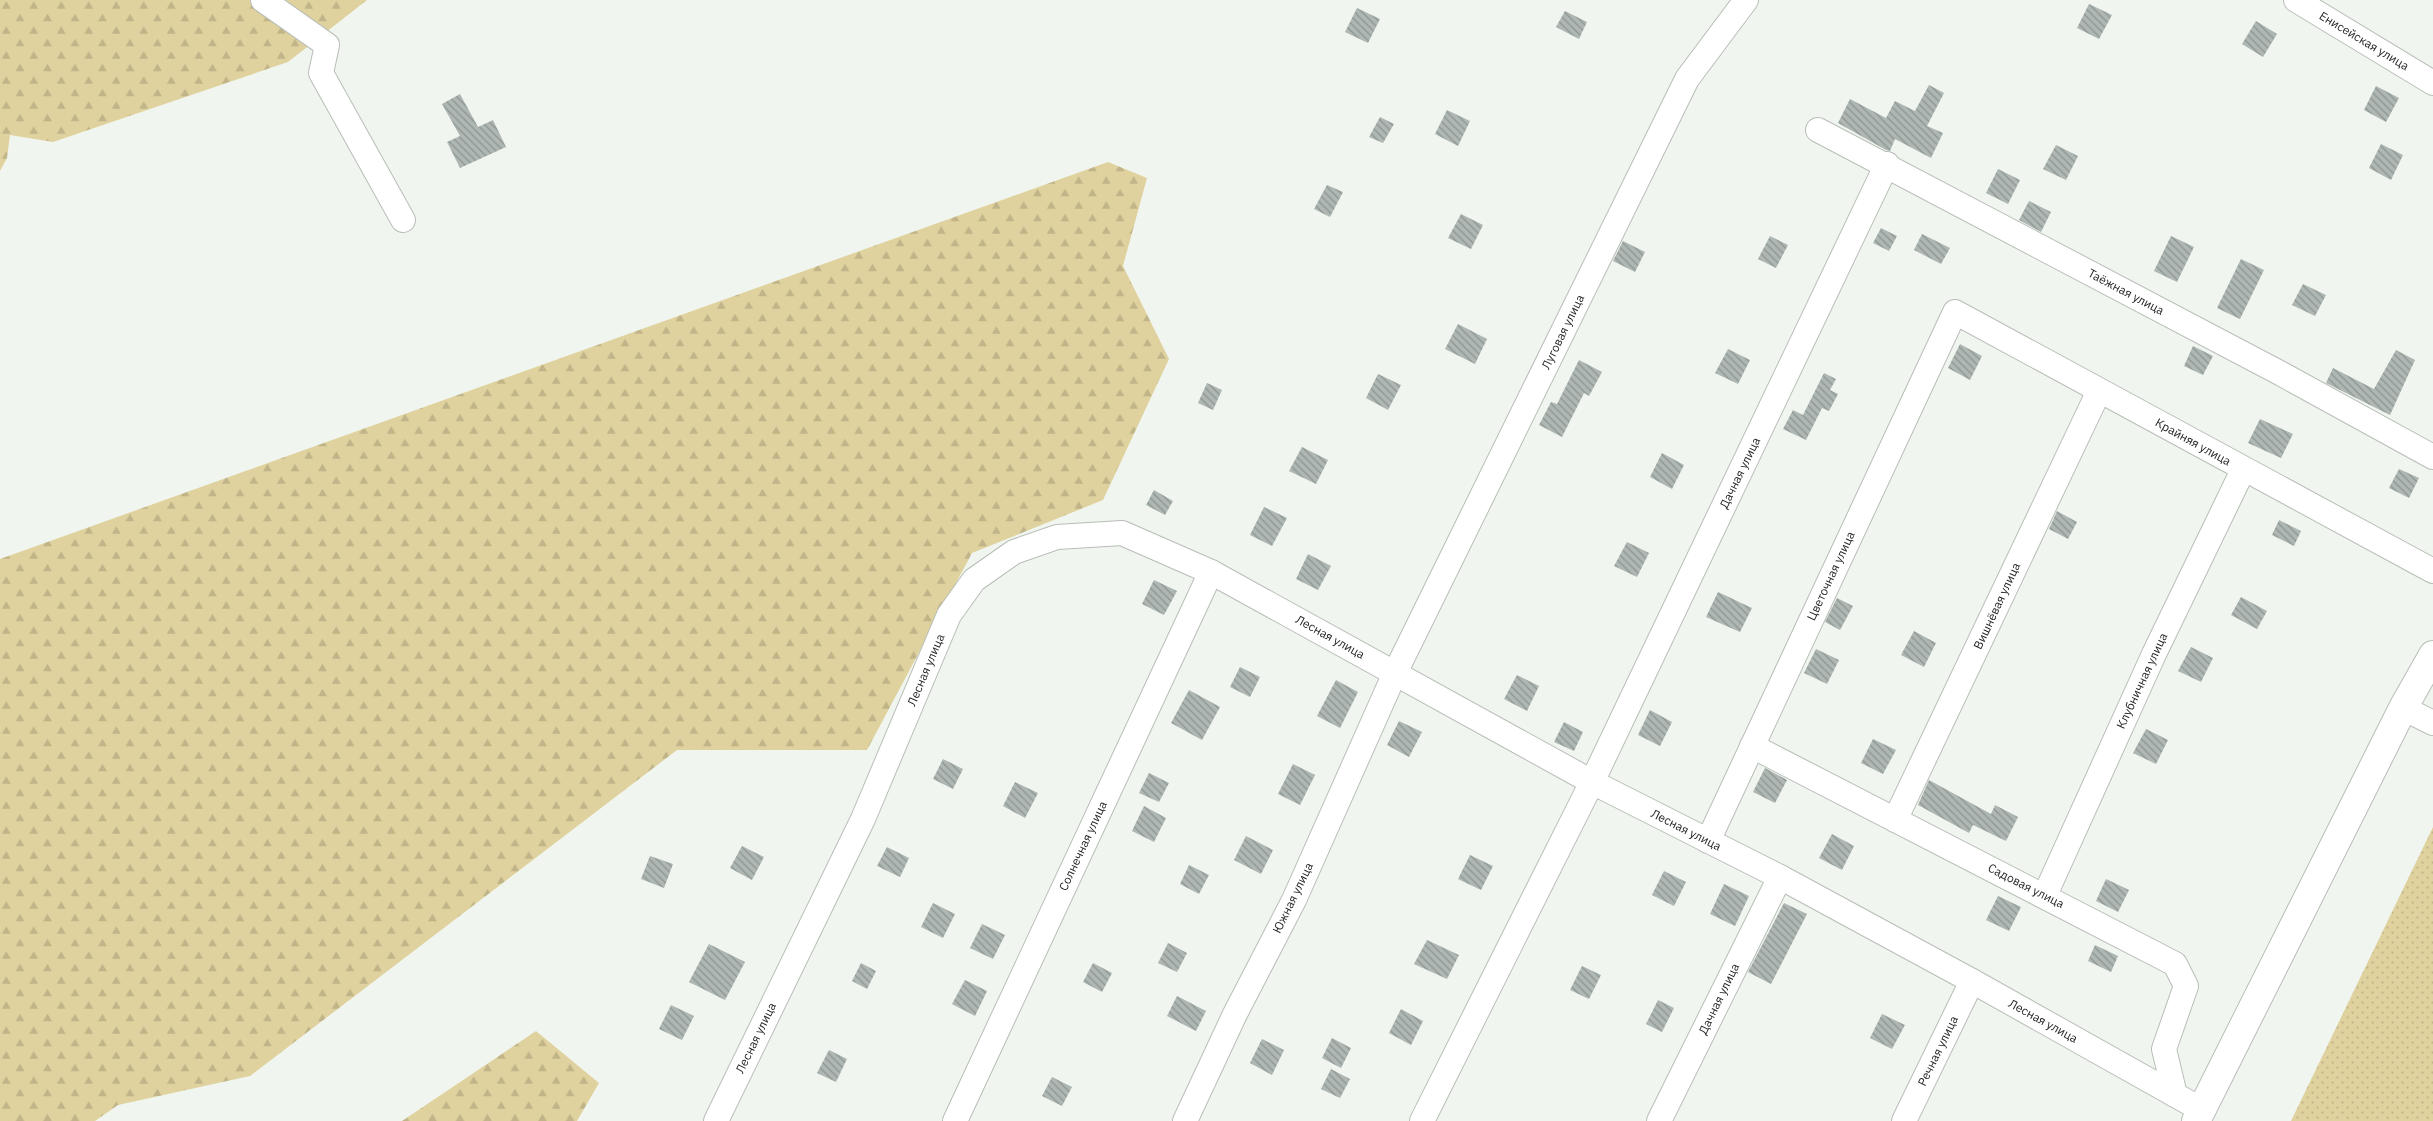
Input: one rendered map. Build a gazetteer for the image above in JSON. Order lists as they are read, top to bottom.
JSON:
{
  "streets": {
    "street": [
      "Енисейская улица",
      "Таёжная улица",
      "Луговая улица",
      "Крайняя улица",
      "Дачная улица",
      "Цветочная улица",
      "Вишнёвая улица",
      "Лесная улица",
      "Клубничная улица",
      "Солнечная улица",
      "Садовая улица",
      "Южная улица",
      "Речная улица"
    ]
  },
  "crossings": [
    ["Таёжная улица", "Дачная улица"],
    ["Луговая улица", "Лесная улица"],
    ["Луговая улица", "Южная улица"],
    ["Крайняя улица", "Цветочная улица"],
    ["Крайняя улица", "Вишнёвая улица"],
    ["Крайняя улица", "Клубничная улица"],
    ["Дачная улица", "Лесная улица"],
    ["Цветочная улица", "Лесная улица"],
    ["Цветочная улица", "Садовая улица"],
    ["Вишнёвая улица", "Садовая улица"],
    ["Лесная улица", "Солнечная улица"],
    ["Лесная улица", "Садовая улица"],
    ["Лесная улица", "Южная улица"],
    ["Лесная улица", "Речная улица"],
    ["Клубничная улица", "Садовая улица"]
  ]
}
